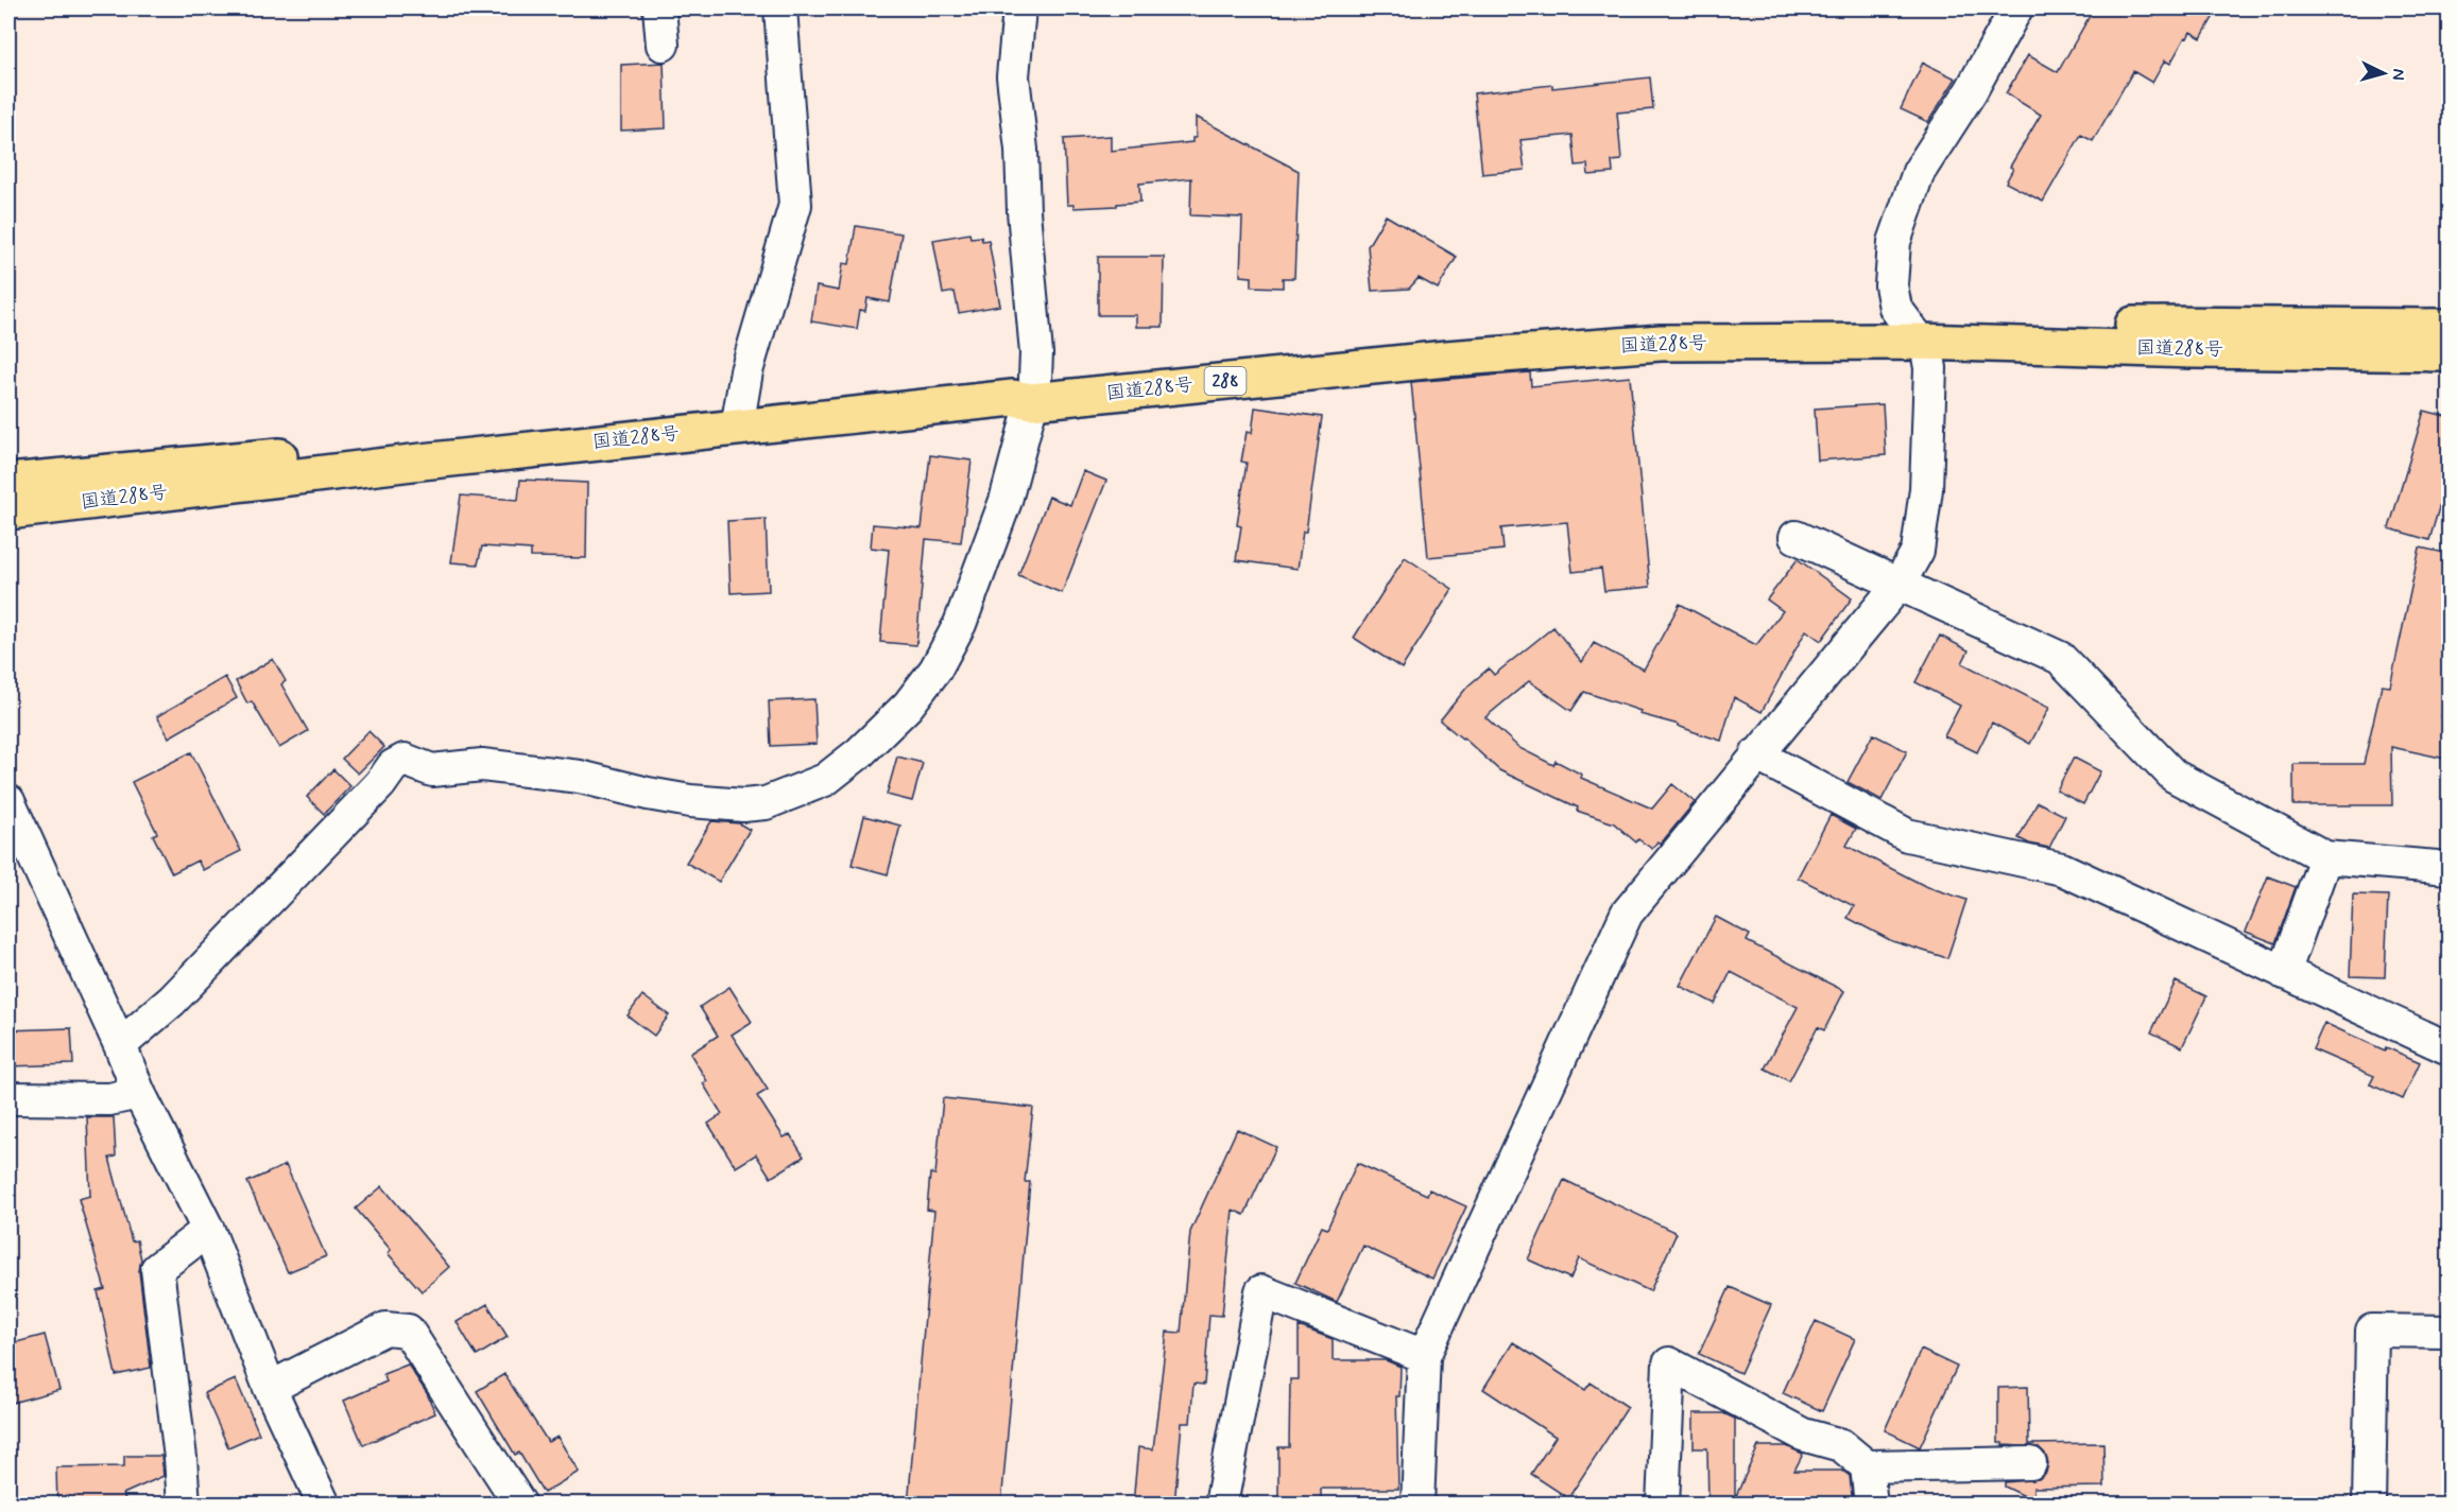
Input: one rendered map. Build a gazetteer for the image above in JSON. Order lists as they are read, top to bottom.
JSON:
{
  "streets": {
    "highway": ["国道288号", "288"]
  },
  "north": "right"
}
